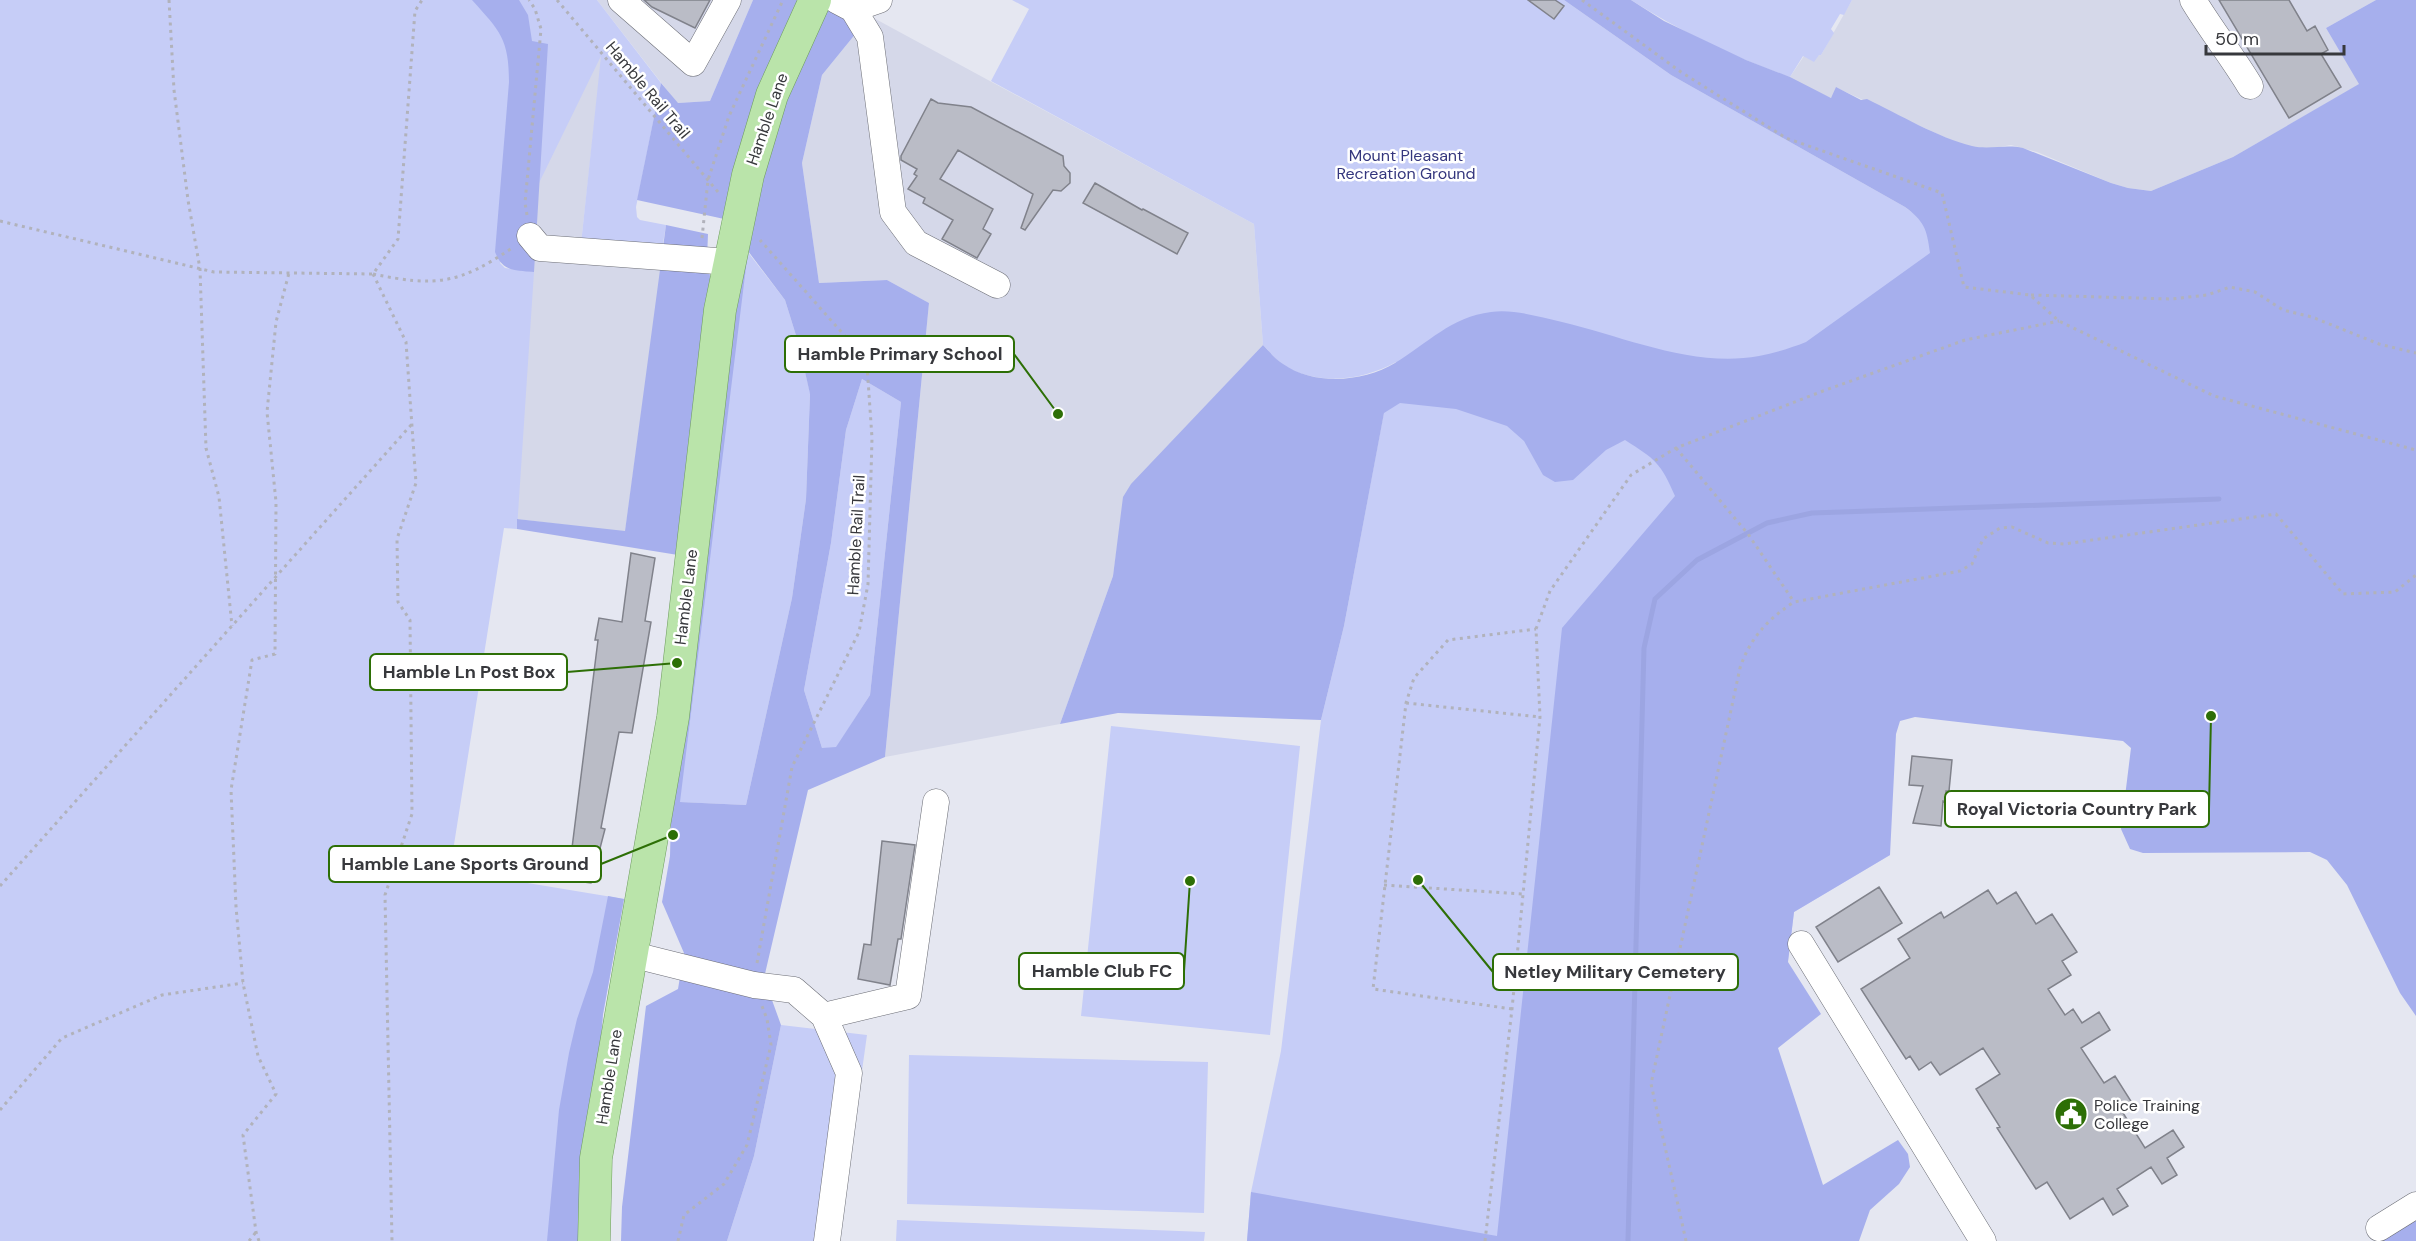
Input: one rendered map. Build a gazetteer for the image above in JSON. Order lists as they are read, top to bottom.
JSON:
{
  "streets": {
    "main road": ["Hamble Lane"],
    "path": ["Hamble Rail Trail"]
  },
  "crossings": [
    ["Hamble Rail Trail", "Hamble Lane"]
  ],
  "parks": ["Mount Pleasant Recreation Ground"],
  "places": {
    "other": [
      "Hamble Primary School",
      "Hamble Ln Post Box",
      "Royal Victoria Country Park",
      "Hamble Lane Sports Ground",
      "Netley Military Cemetery",
      "Hamble Club FC"
    ],
    "public building": ["Police Training College"]
  },
  "scale_bar": "50 m"
}
